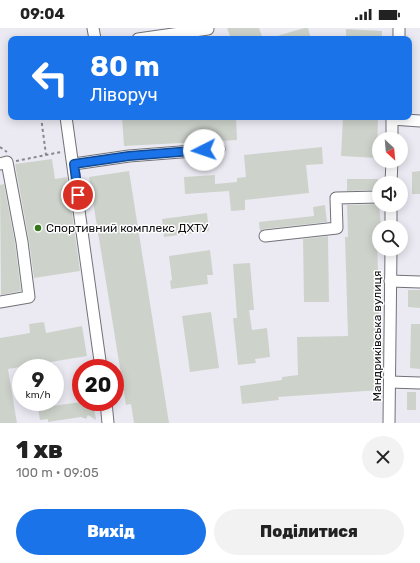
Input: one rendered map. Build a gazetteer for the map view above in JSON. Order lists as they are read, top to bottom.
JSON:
{
  "streets": {
    "street": ["Мандриківська вулиця"]
  },
  "places": ["Спортивний комплекс ДХТУ"],
  "north": "bottom right",
  "page": {
    "status": "09:04",
    "turn": ["80 m", "Ліворуч"],
    "speed": "9 km/h",
    "limit": "20",
    "heading": ["1 хв", "100 m · 09:05"],
    "buttons": ["Вихід", "Поділитися"]
  }
}
